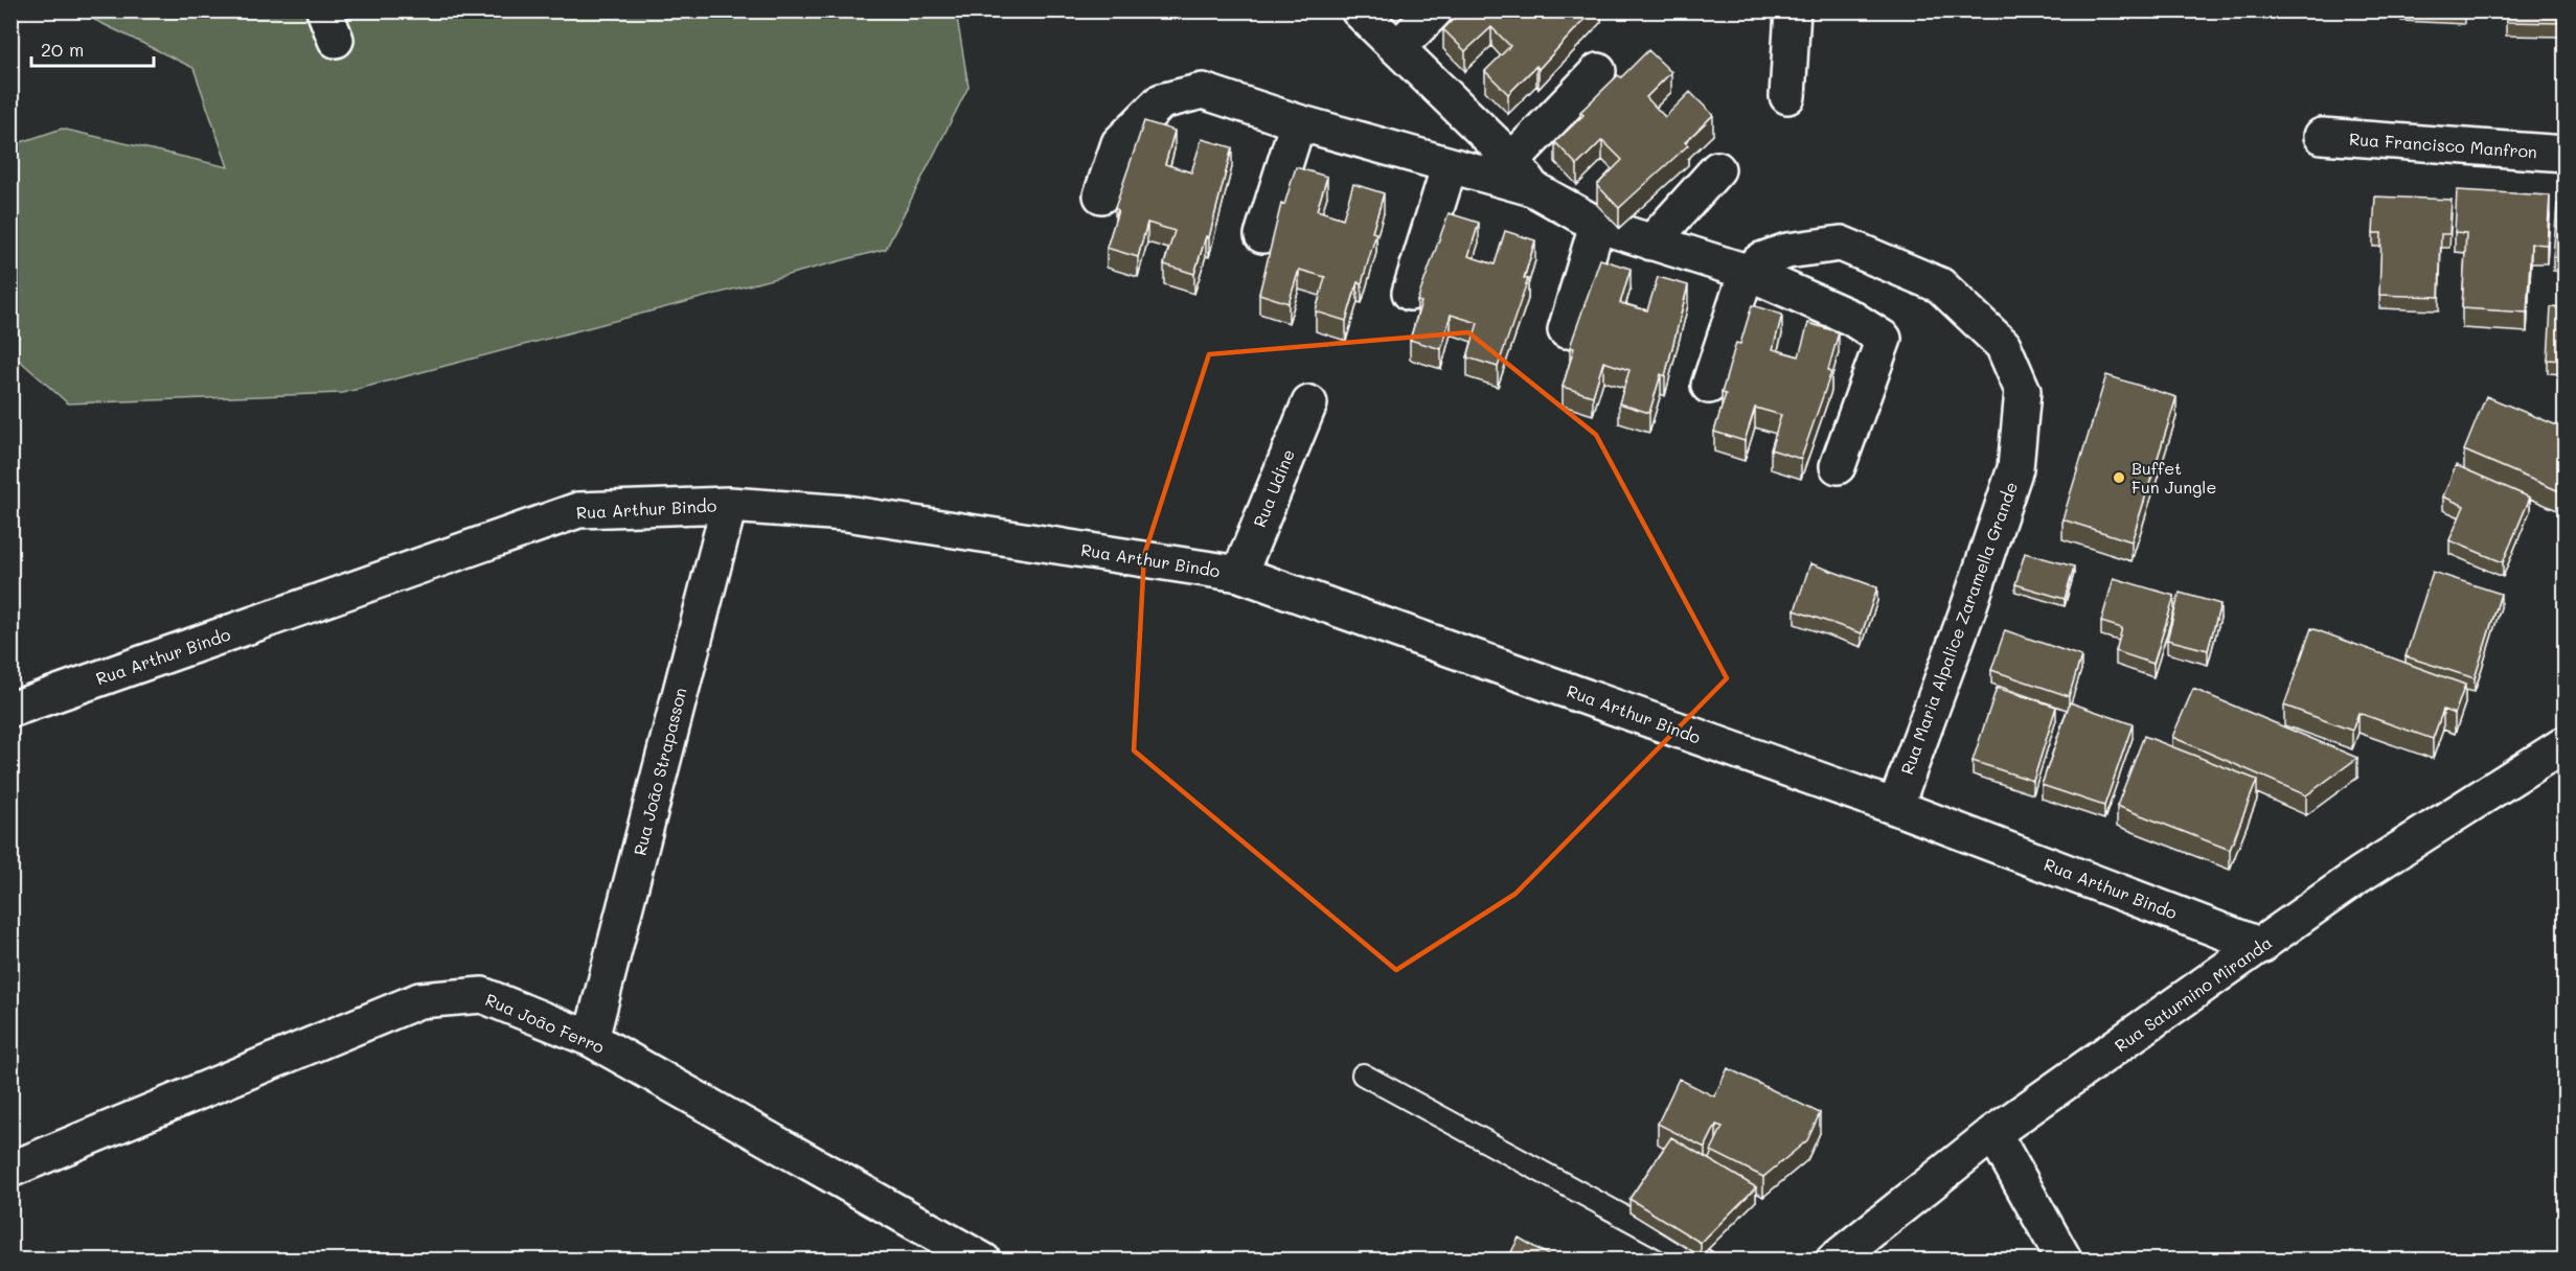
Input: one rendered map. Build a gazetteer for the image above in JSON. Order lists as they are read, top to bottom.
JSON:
{
  "streets": {
    "street": [
      "Rua Francisco Manfron",
      "Rua Udine",
      "Rua Arthur Bindo",
      "Rua Maria Alpalice Zaramella Grande",
      "Rua João Strapasson",
      "Rua Saturnino Miranda",
      "Rua João Ferro"
    ]
  },
  "crossings": [
    ["Rua Udine", "Rua Arthur Bindo"],
    ["Rua Arthur Bindo", "Rua Maria Alpalice Zaramella Grande"],
    ["Rua Arthur Bindo", "Rua João Strapasson"],
    ["Rua Arthur Bindo", "Rua Saturnino Miranda"],
    ["Rua João Strapasson", "Rua João Ferro"]
  ],
  "places": ["Buffet Fun Jungle"],
  "scale_bar": "20 m"
}
